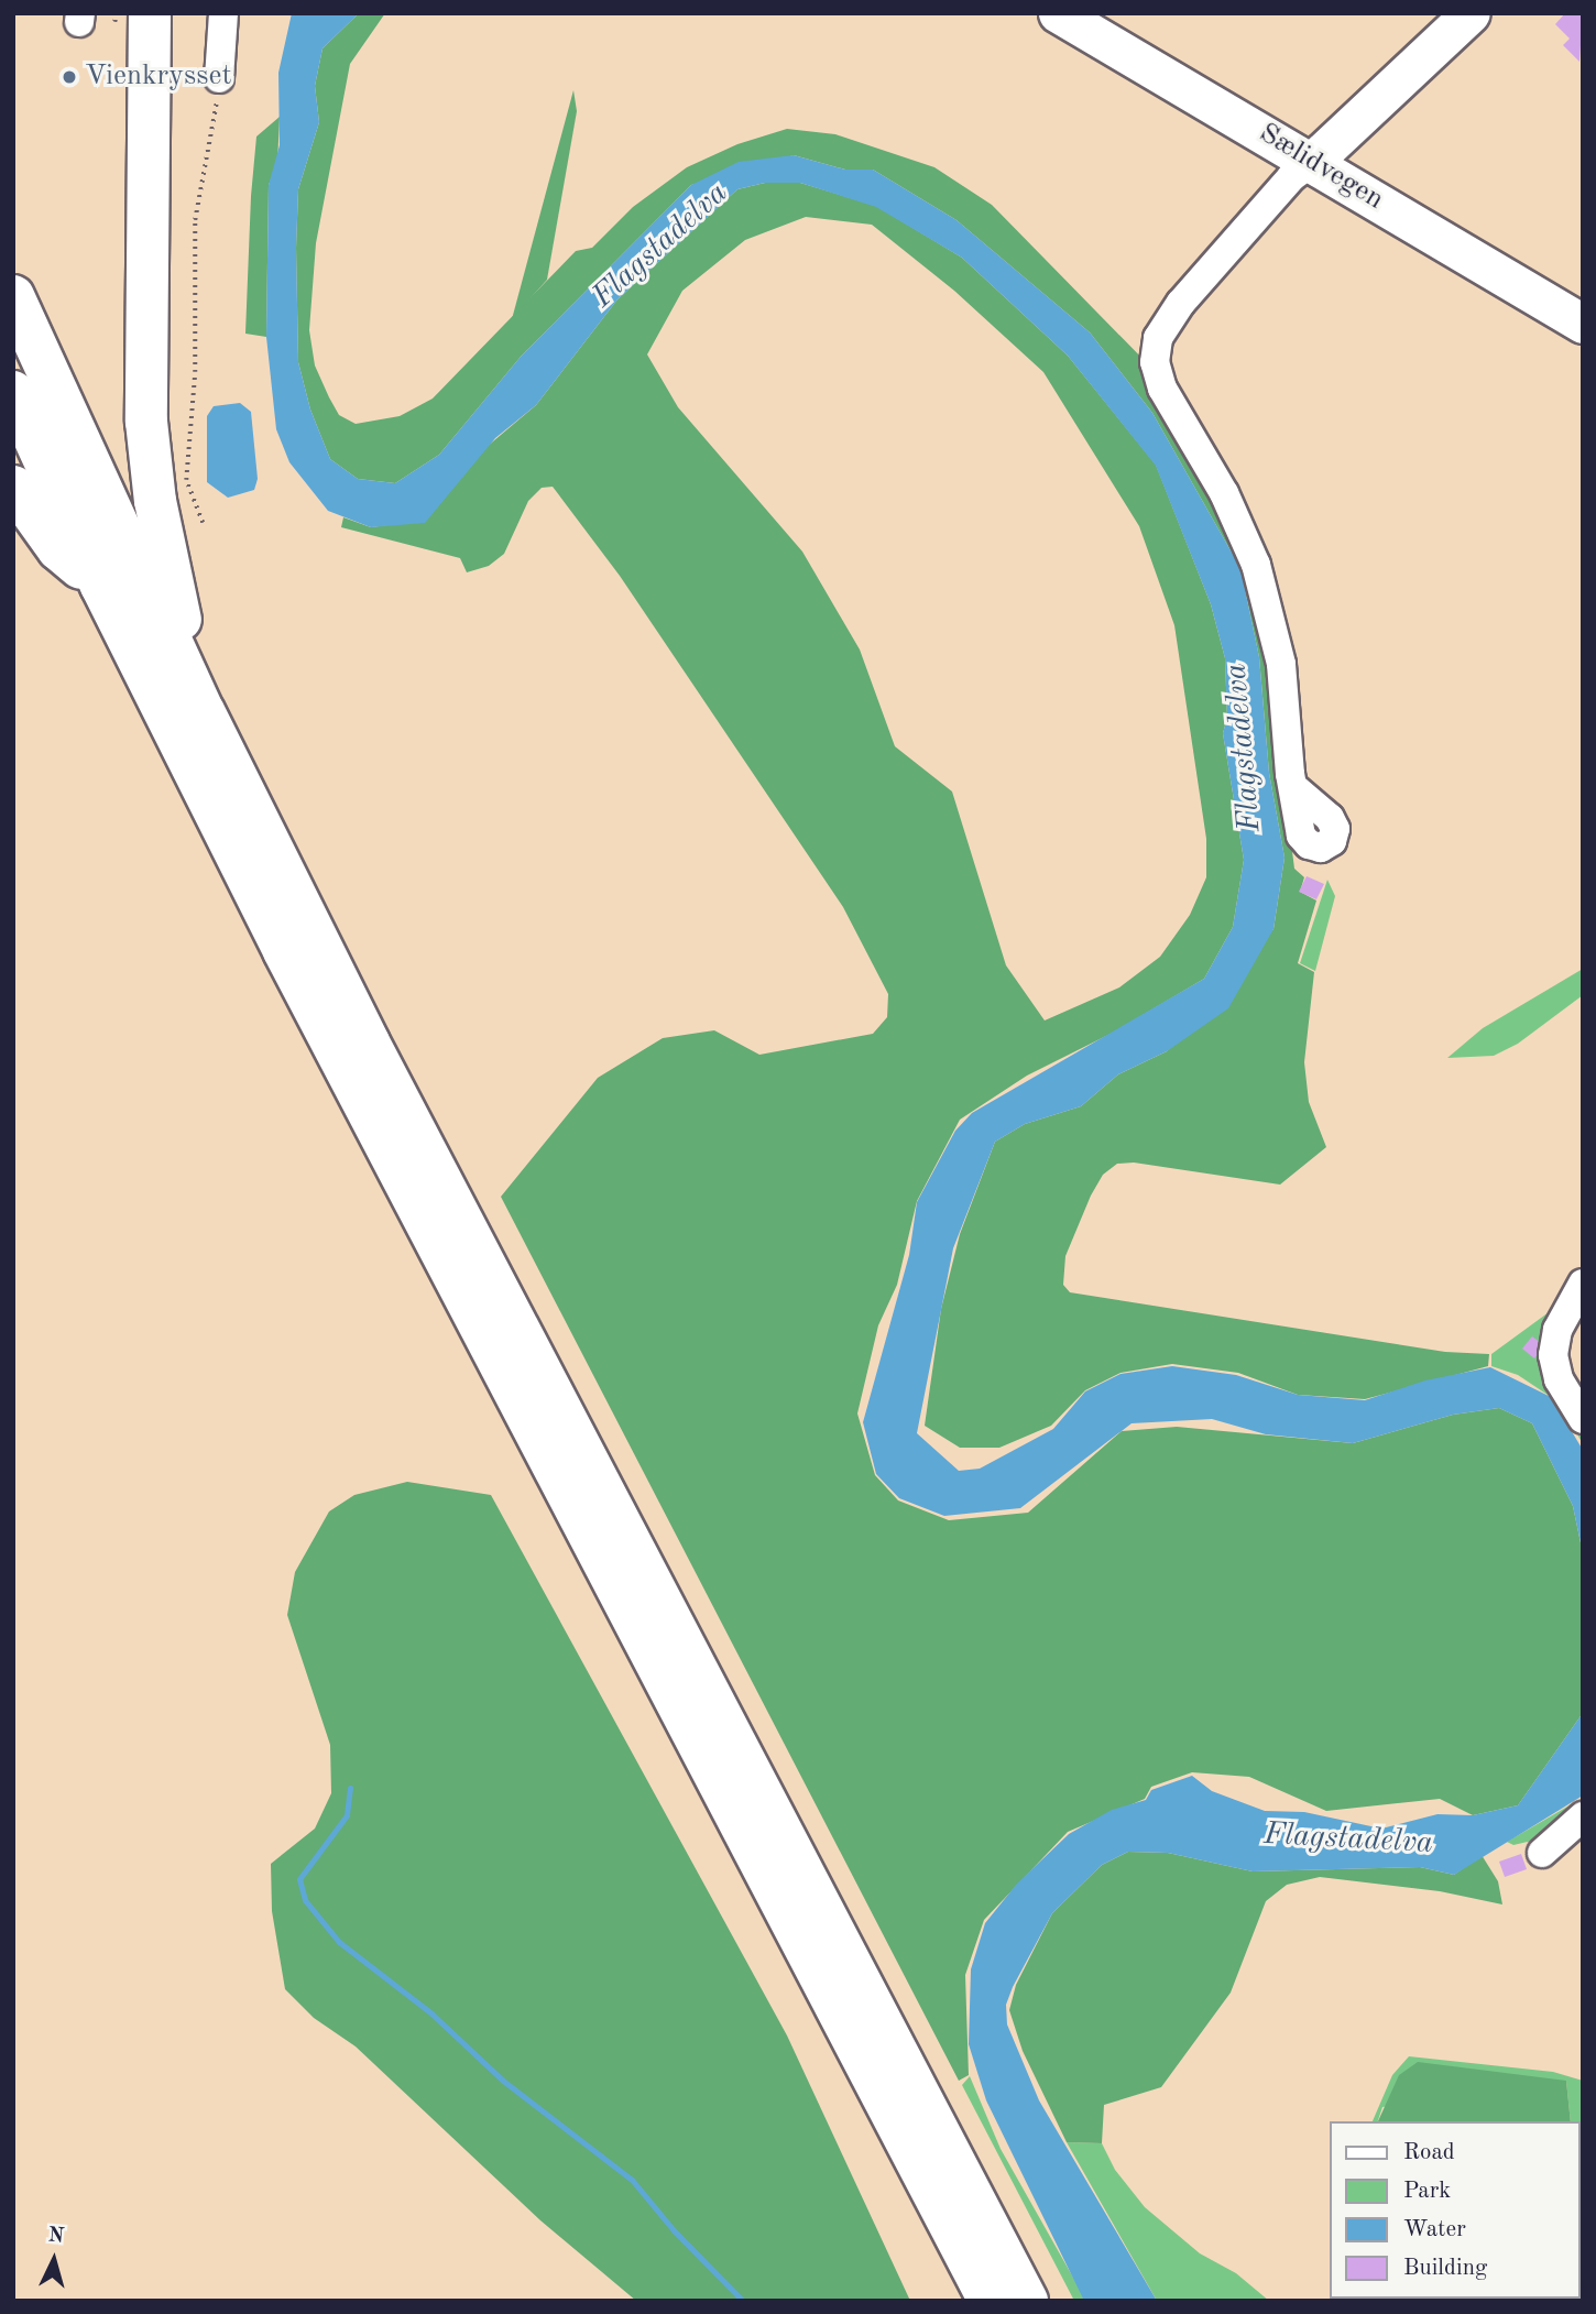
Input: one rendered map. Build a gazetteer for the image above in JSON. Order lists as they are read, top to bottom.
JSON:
{
  "streets": {
    "main road": ["Sælidvegen"]
  },
  "water": ["Flagstadelva"],
  "places": ["Vienkrysset"],
  "legend": [
    "Road",
    "Park",
    "Water",
    "Building"
  ],
  "north": "top"
}
